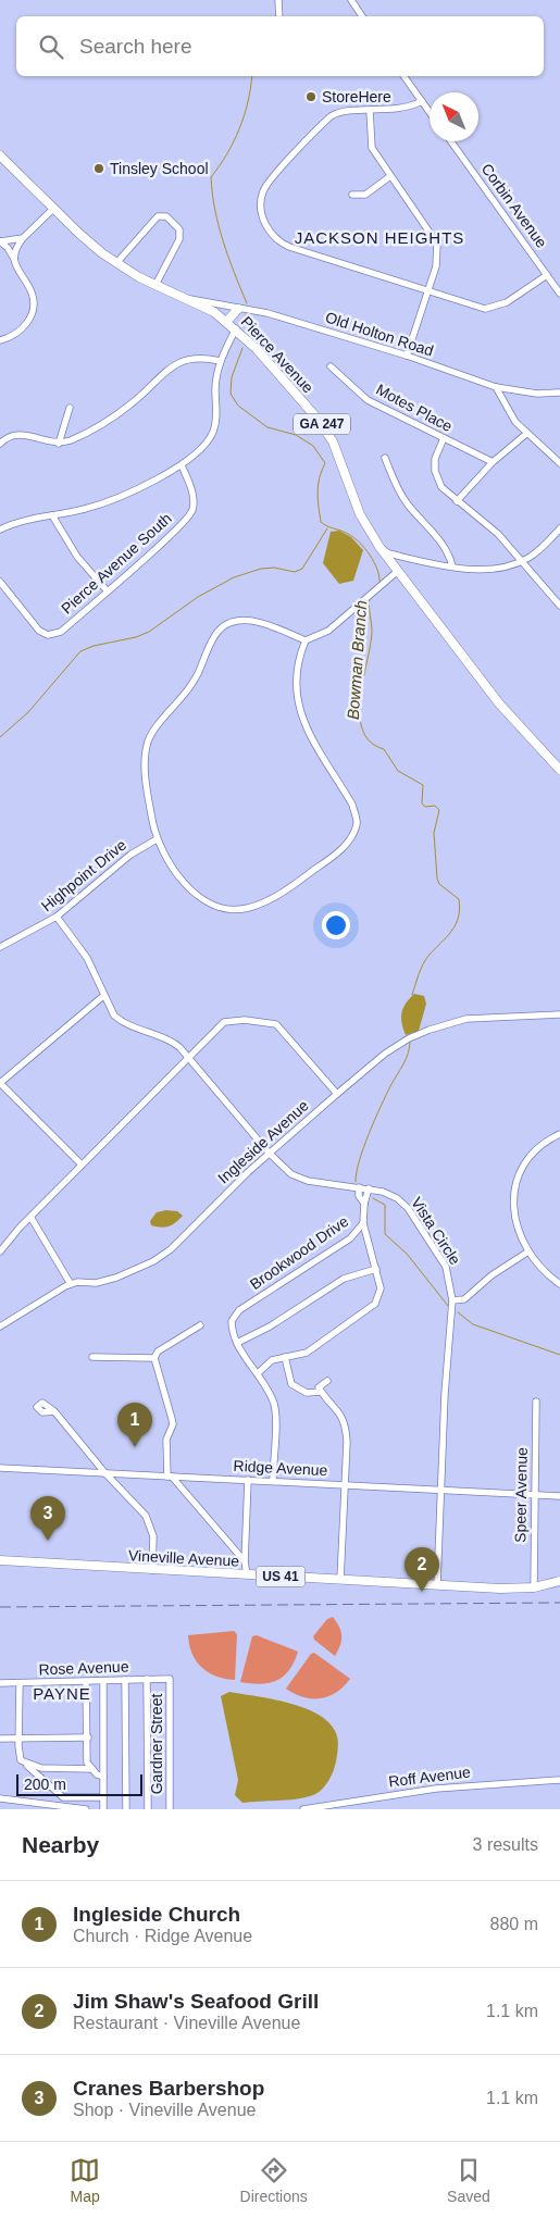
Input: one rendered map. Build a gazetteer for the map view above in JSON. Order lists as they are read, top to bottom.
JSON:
{
  "streets": {
    "main road": [
      "Pierce Avenue",
      "GA 247",
      "Vineville Avenue",
      "US 41"
    ],
    "street": [
      "Corbin Avenue",
      "Old Holton Road",
      "Motes Place",
      "Pierce Avenue South",
      "Highpoint Drive",
      "Ingleside Avenue",
      "Vista Circle",
      "Brookwood Drive",
      "Ridge Avenue",
      "Speer Avenue",
      "Rose Avenue",
      "Gardner Street",
      "Roff Avenue"
    ]
  },
  "crossings": [
    ["Old Holton Road", "Pierce Avenue"],
    ["Highpoint Drive", "Vista Circle"],
    ["Ingleside Avenue", "Vista Circle"],
    ["Vista Circle", "Brookwood Drive"],
    ["Vista Circle", "Ridge Avenue"],
    ["Vista Circle", "Vineville Avenue"],
    ["Ridge Avenue", "Speer Avenue"],
    ["Speer Avenue", "Vineville Avenue"],
    ["Rose Avenue", "Gardner Street"]
  ],
  "districts": ["JACKSON HEIGHTS", "PAYNE"],
  "water": ["Bowman Branch"],
  "places": ["StoreHere", "Tinsley School"],
  "scale_bar": "200 m",
  "north": "top left",
  "page": {
    "search": "Search here",
    "pins": ["1", "3", "2"],
    "scale": "200 m",
    "heading": ["Nearby", "3 results"],
    "list": [
      {
        "mark": "1",
        "name": "Ingleside Church",
        "note": "Church · Ridge Avenue",
        "value": "880 m"
      },
      {
        "mark": "2",
        "name": "Jim Shaw's Seafood Grill",
        "note": "Restaurant · Vineville Avenue",
        "value": "1.1 km"
      },
      {
        "mark": "3",
        "name": "Cranes Barbershop",
        "note": "Shop · Vineville Avenue",
        "value": "1.1 km"
      }
    ],
    "nav": ["Map", "Directions", "Saved"]
  }
}
